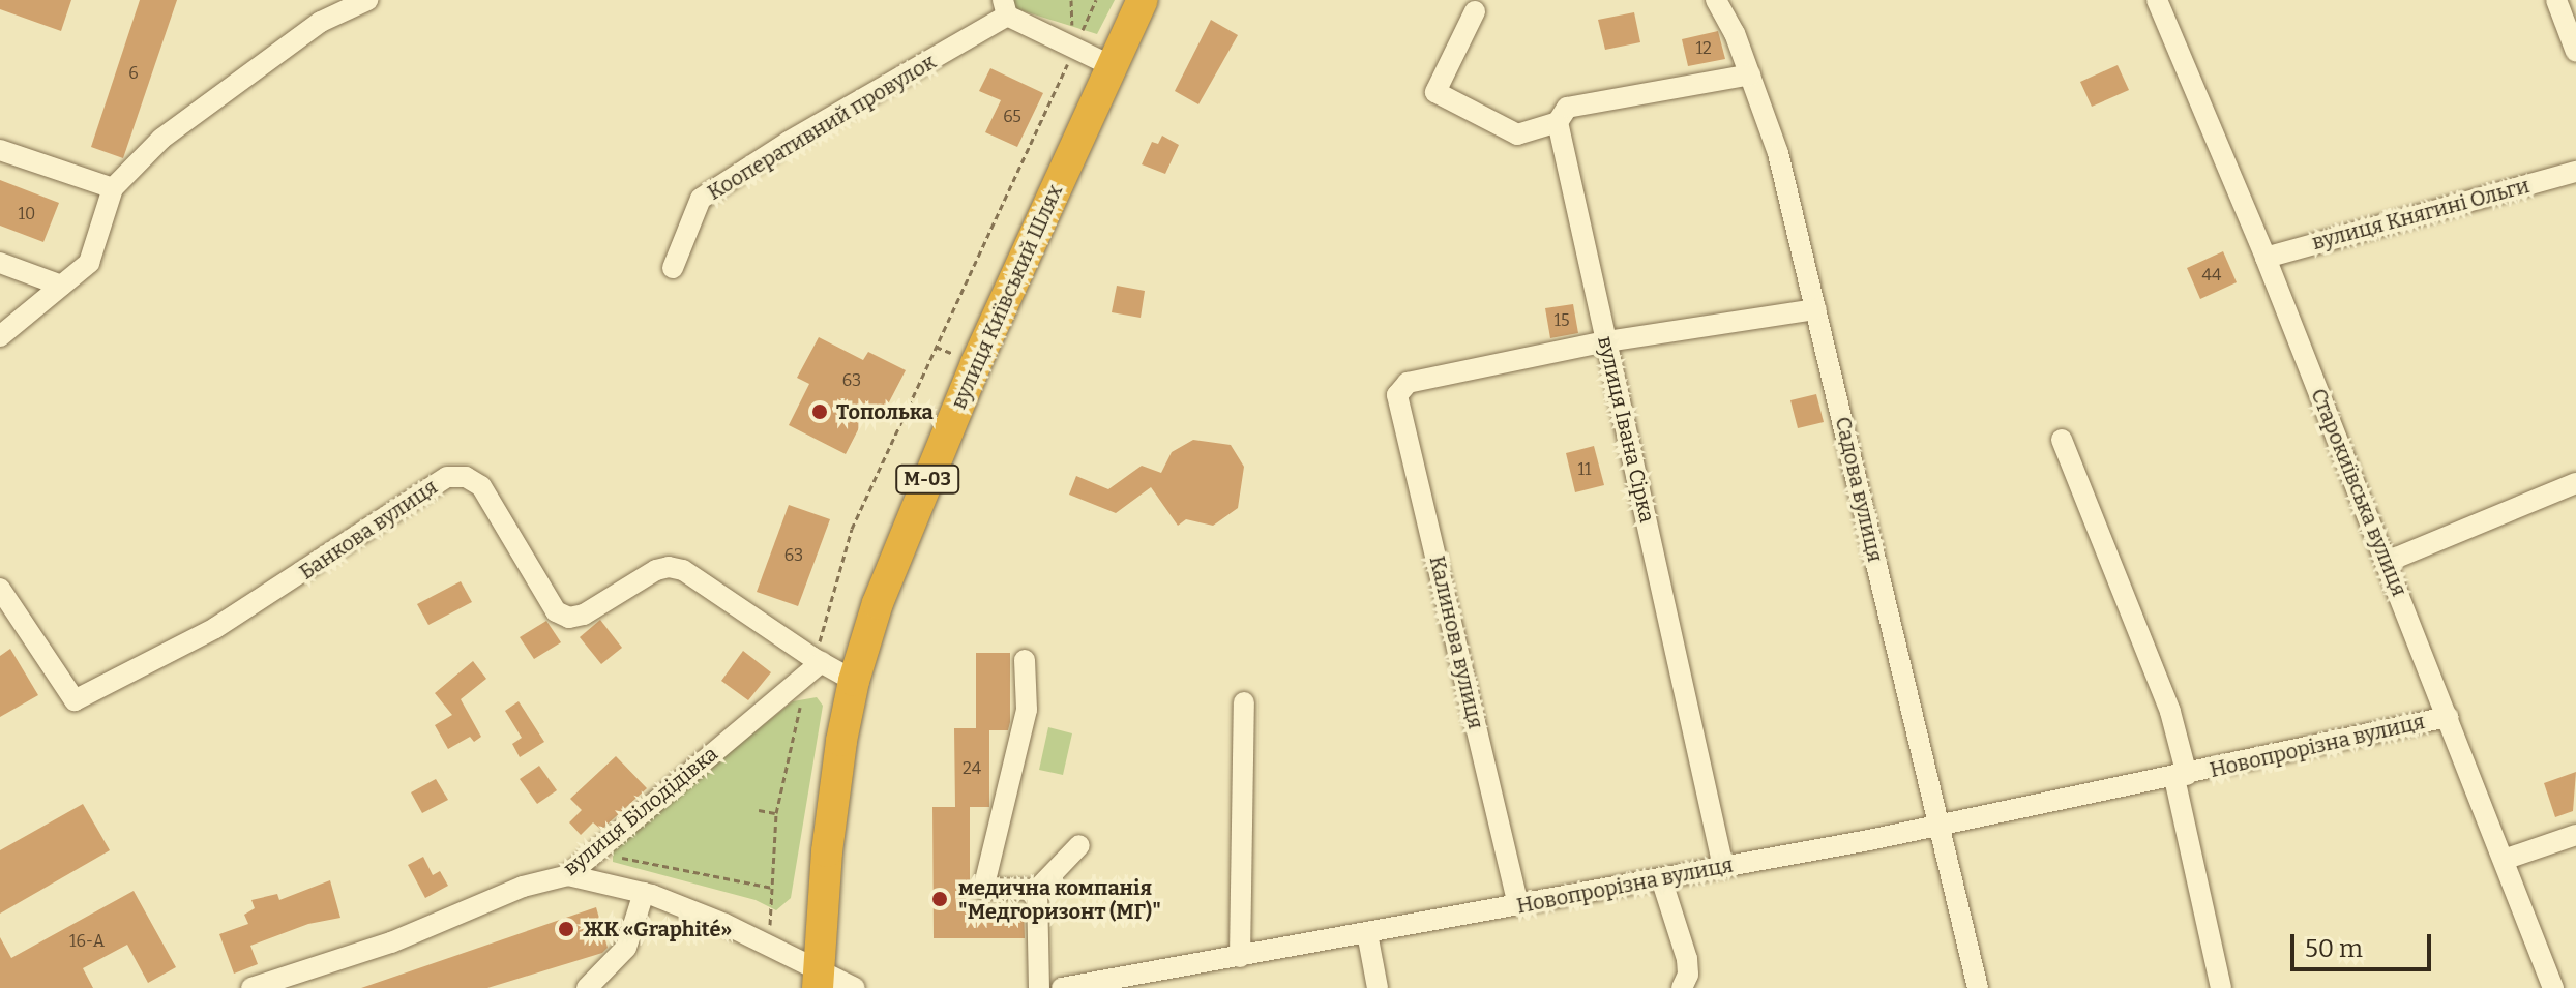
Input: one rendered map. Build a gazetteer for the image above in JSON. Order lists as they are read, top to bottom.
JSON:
{
  "streets": {
    "highway": ["вулиця Київський Шлях", "М-03"],
    "street": [
      "Кооперативний провулок",
      "вулиця Княгині Ольги",
      "вулиця Івана Сірка",
      "Садова вулиця",
      "Старокиївська вулиця",
      "Банкова вулиця",
      "Калинова вулиця",
      "Новопрорізна вулиця",
      "вулиця Білодідівка"
    ]
  },
  "crossings": [
    ["вулиця Княгині Ольги", "Старокиївська вулиця"],
    ["вулиця Київський Шлях", "Банкова вулиця"],
    ["вулиця Івана Сірка", "Калинова вулиця"],
    ["вулиця Івана Сірка", "Новопрорізна вулиця"],
    ["Садова вулиця", "Новопрорізна вулиця"],
    ["Старокиївська вулиця", "Новопрорізна вулиця"],
    ["Банкова вулиця", "вулиця Білодідівка"],
    ["Калинова вулиця", "Новопрорізна вулиця"]
  ],
  "places": ["Тополька", "медична компанія \"Медгоризонт (МГ)\"", "ЖК «Graphité»"],
  "house_numbers": [
    "12",
    "6",
    "65",
    "10",
    "44",
    "15",
    "63",
    "11",
    "63",
    "24",
    "16-А"
  ],
  "scale_bar": "50 m"
}
